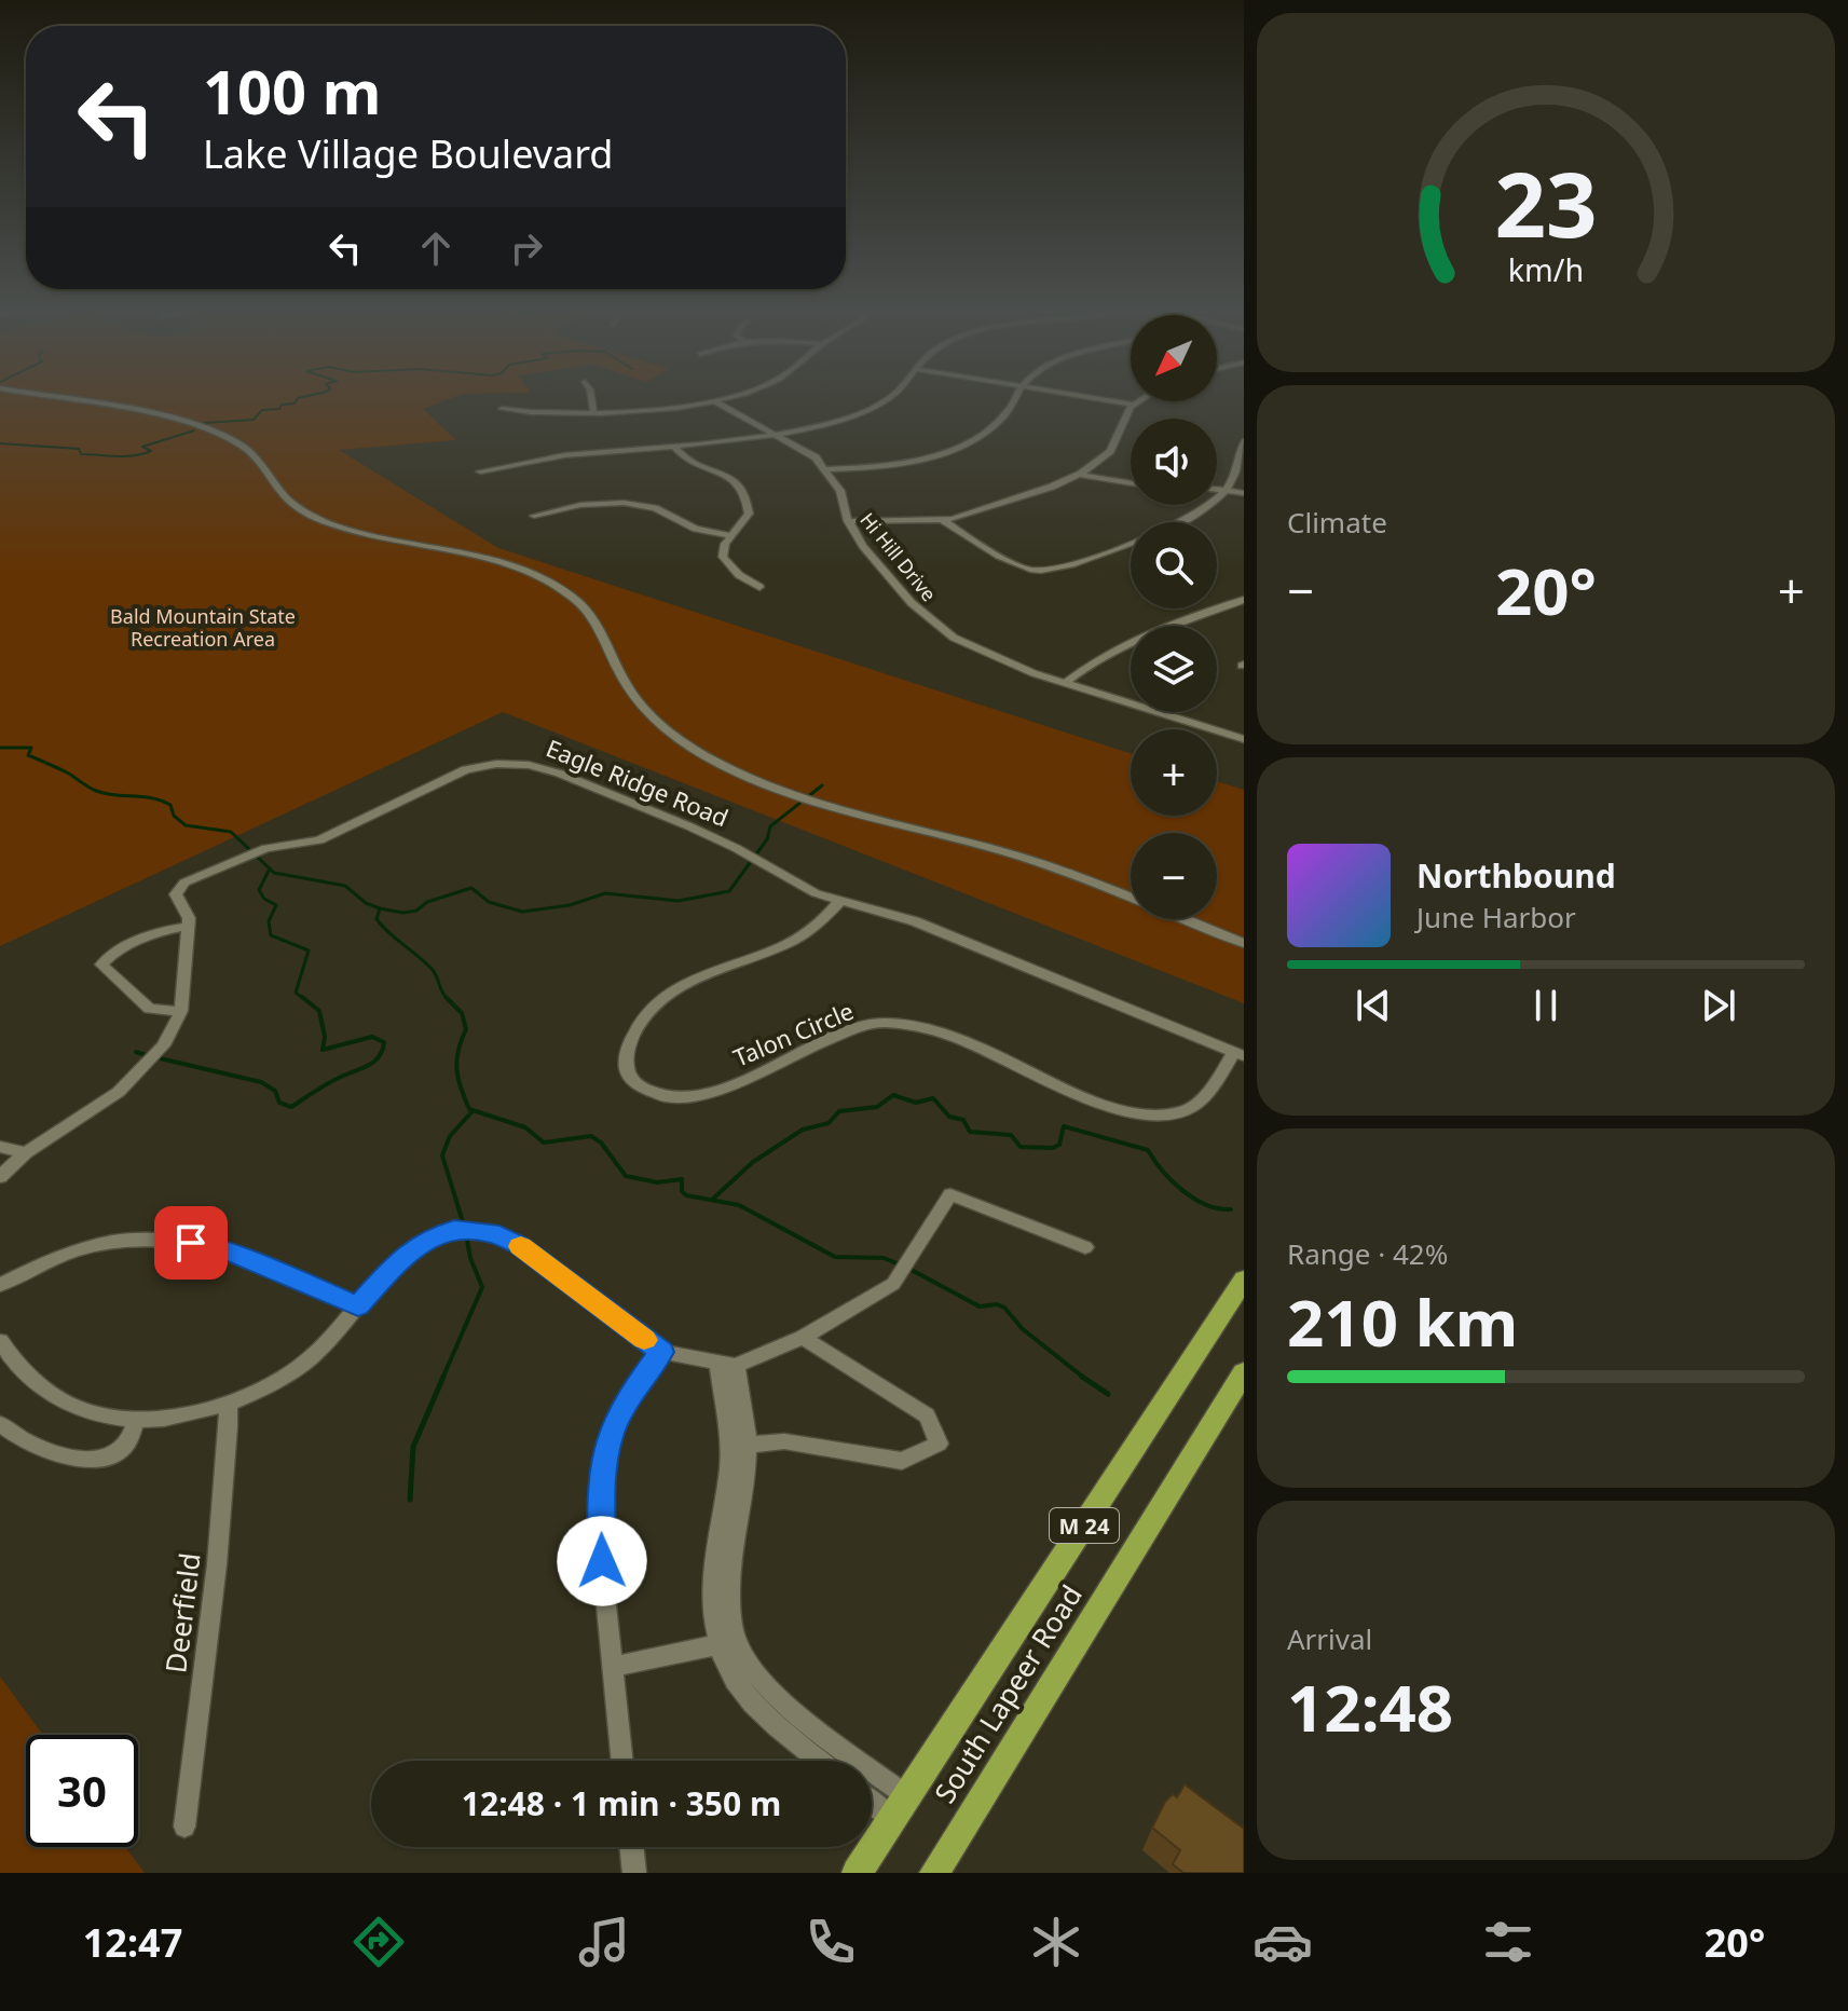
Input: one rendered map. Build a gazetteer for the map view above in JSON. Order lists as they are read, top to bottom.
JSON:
{
  "streets": {
    "main road": ["M 24", "South Lapeer Road"],
    "street": [
      "Hi Hill Drive",
      "Eagle Ridge Road",
      "Talon Circle",
      "Deerfield"
    ]
  },
  "crossings": [
    ["Eagle Ridge Road", "Talon Circle"]
  ],
  "parks": ["Bald Mountain State Recreation Area"],
  "north": "bottom left",
  "page": {
    "turn": ["100 m", "Lake Village Boulevard"],
    "map_buttons": ["+", "−"],
    "tile": [
      "Climate",
      ["Range · 42%", "210 km"],
      ["Arrival", "12:48"]
    ],
    "heat": ["−", "20°", "+"],
    "song": ["Northbound", "June Harbor"],
    "limit": "30",
    "trip": "12:48 · 1 min · 350 m",
    "tabs": ["12:47", "20°"],
    "gauge": ["23", "km/h"]
  }
}
